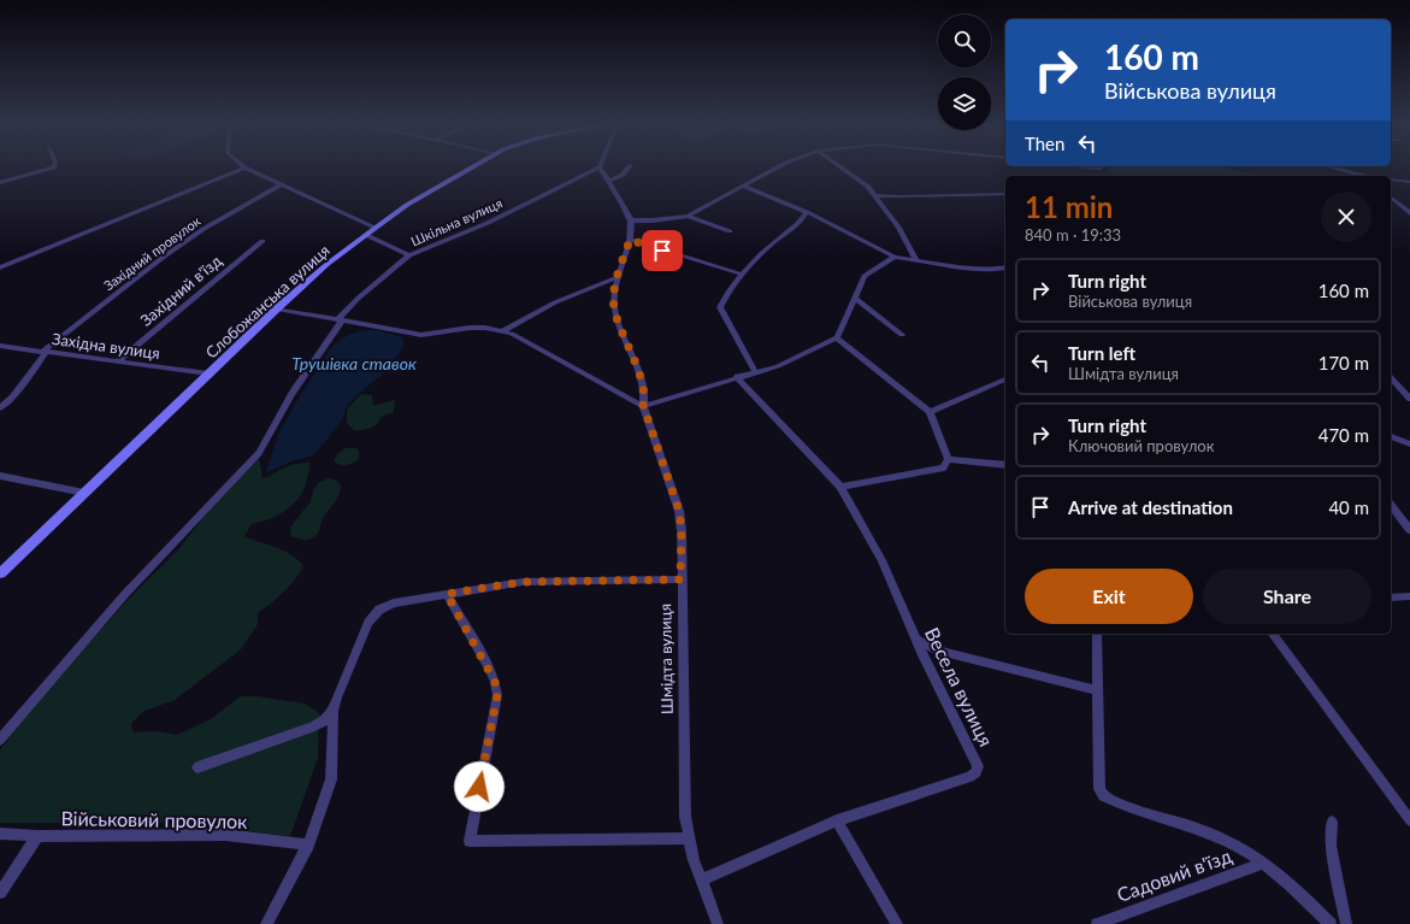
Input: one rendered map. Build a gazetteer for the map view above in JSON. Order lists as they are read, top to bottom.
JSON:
{
  "streets": {
    "street": [
      "Шкільна вулиця",
      "Західний провулок",
      "Західний в'їзд",
      "Слобожанська вулиця",
      "Західна вулиця",
      "Шмідта вулиця",
      "Весела вулиця",
      "Військовий провулок",
      "Садовий в'їзд"
    ]
  },
  "crossings": [
    ["Західний провулок", "Західна вулиця"],
    ["Західний в'їзд", "Західна вулиця"],
    ["Слобожанська вулиця", "Західна вулиця"],
    ["Шмідта вулиця", "Весела вулиця"]
  ],
  "water": ["Трушівка ставок"],
  "page": {
    "turn": ["160 m", "Військова вулиця"],
    "then": "Then",
    "heading": ["11 min", "840 m · 19:33"],
    "list": [
      {
        "name": "Turn right",
        "note": "Військова вулиця",
        "value": "160 m"
      },
      {
        "name": "Turn left",
        "note": "Шмідта вулиця",
        "value": "170 m"
      },
      {
        "name": "Turn right",
        "note": "Ключовий провулок",
        "value": "470 m"
      },
      {
        "name": "Arrive at destination",
        "value": "40 m"
      }
    ],
    "buttons": ["Exit", "Share"]
  }
}
